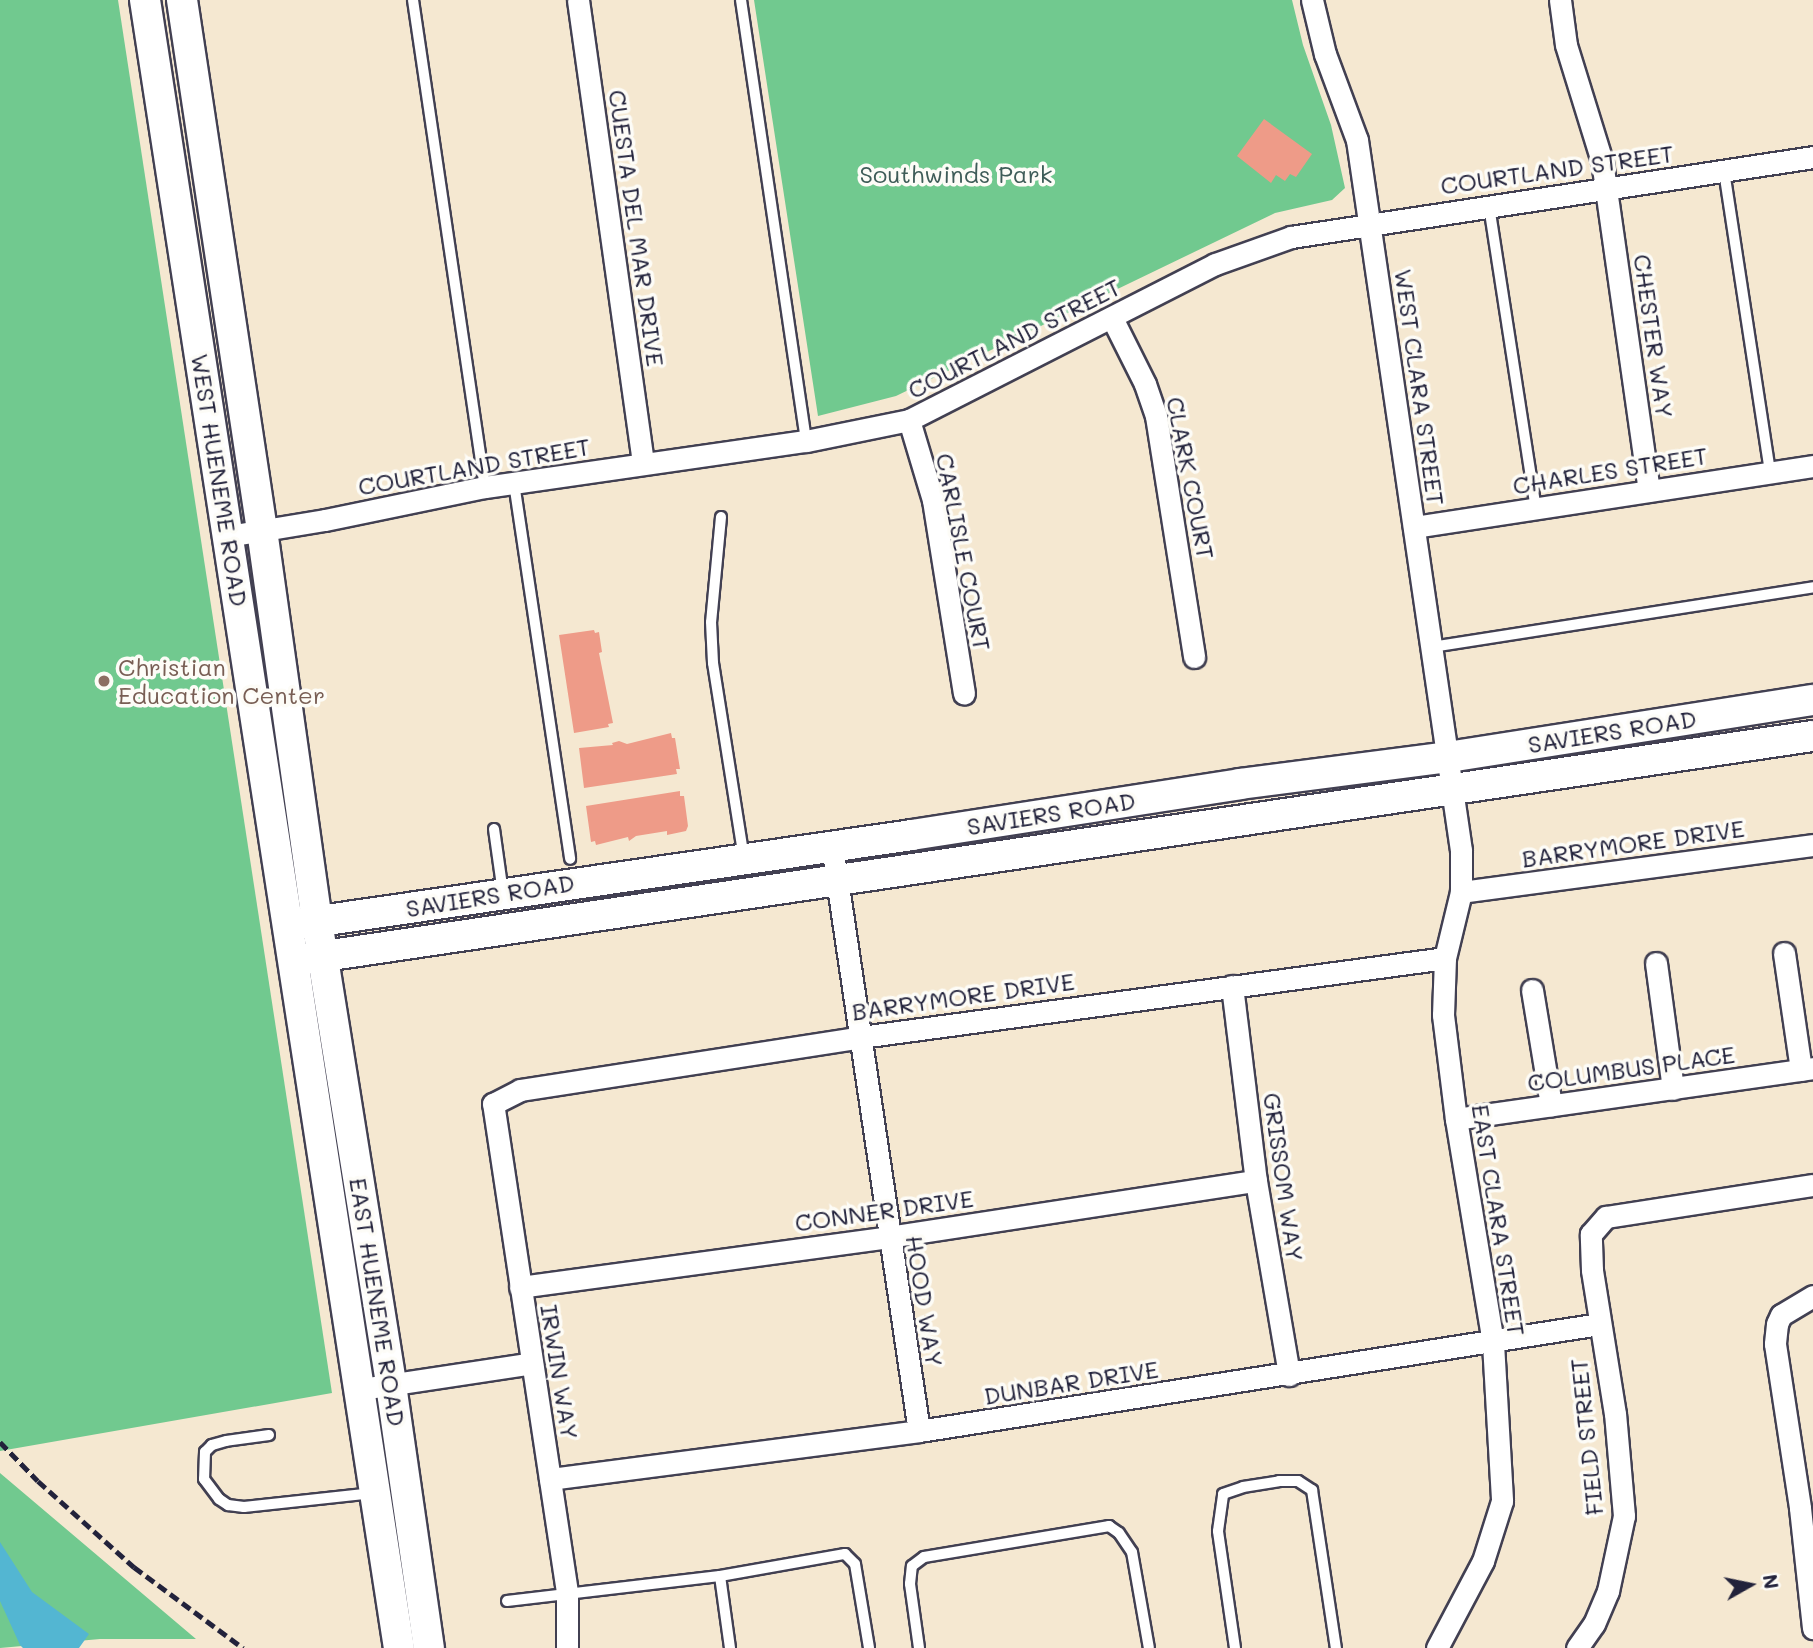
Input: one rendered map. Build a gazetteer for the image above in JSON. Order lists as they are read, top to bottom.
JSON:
{
  "streets": {
    "main road": ["WEST HUENEME ROAD", "SAVIERS ROAD", "EAST HUENEME ROAD"],
    "street": [
      "COURTLAND STREET",
      "CUESTA DEL MAR DRIVE",
      "CHESTER WAY",
      "WEST CLARA STREET",
      "CHARLES STREET",
      "CLARK COURT",
      "CARLISLE COURT",
      "BARRYMORE DRIVE",
      "COLUMBUS PLACE",
      "GRISSOM WAY",
      "CONNER DRIVE",
      "EAST CLARA STREET",
      "HOOD WAY",
      "IRWIN WAY",
      "DUNBAR DRIVE",
      "FIELD STREET"
    ]
  },
  "crossings": [
    ["COURTLAND STREET", "CUESTA DEL MAR DRIVE"],
    ["COURTLAND STREET", "CHESTER WAY"],
    ["COURTLAND STREET", "WEST CLARA STREET"],
    ["COURTLAND STREET", "CLARK COURT"],
    ["COURTLAND STREET", "WEST HUENEME ROAD"],
    ["COURTLAND STREET", "CARLISLE COURT"],
    ["CHESTER WAY", "CHARLES STREET"],
    ["WEST CLARA STREET", "CHARLES STREET"],
    ["WEST CLARA STREET", "SAVIERS ROAD"],
    ["WEST CLARA STREET", "EAST CLARA STREET"],
    ["WEST HUENEME ROAD", "SAVIERS ROAD"],
    ["WEST HUENEME ROAD", "EAST HUENEME ROAD"],
    ["SAVIERS ROAD", "EAST CLARA STREET"],
    ["SAVIERS ROAD", "HOOD WAY"],
    ["SAVIERS ROAD", "EAST HUENEME ROAD"],
    ["BARRYMORE DRIVE", "GRISSOM WAY"],
    ["BARRYMORE DRIVE", "EAST CLARA STREET"],
    ["BARRYMORE DRIVE", "HOOD WAY"],
    ["BARRYMORE DRIVE", "IRWIN WAY"],
    ["COLUMBUS PLACE", "EAST CLARA STREET"],
    ["GRISSOM WAY", "CONNER DRIVE"],
    ["GRISSOM WAY", "DUNBAR DRIVE"],
    ["CONNER DRIVE", "HOOD WAY"],
    ["CONNER DRIVE", "IRWIN WAY"],
    ["EAST CLARA STREET", "DUNBAR DRIVE"],
    ["HOOD WAY", "DUNBAR DRIVE"],
    ["IRWIN WAY", "DUNBAR DRIVE"],
    ["DUNBAR DRIVE", "FIELD STREET"]
  ],
  "parks": ["Southwinds Park"],
  "places": ["Christian Education Center"],
  "north": "right"
}
